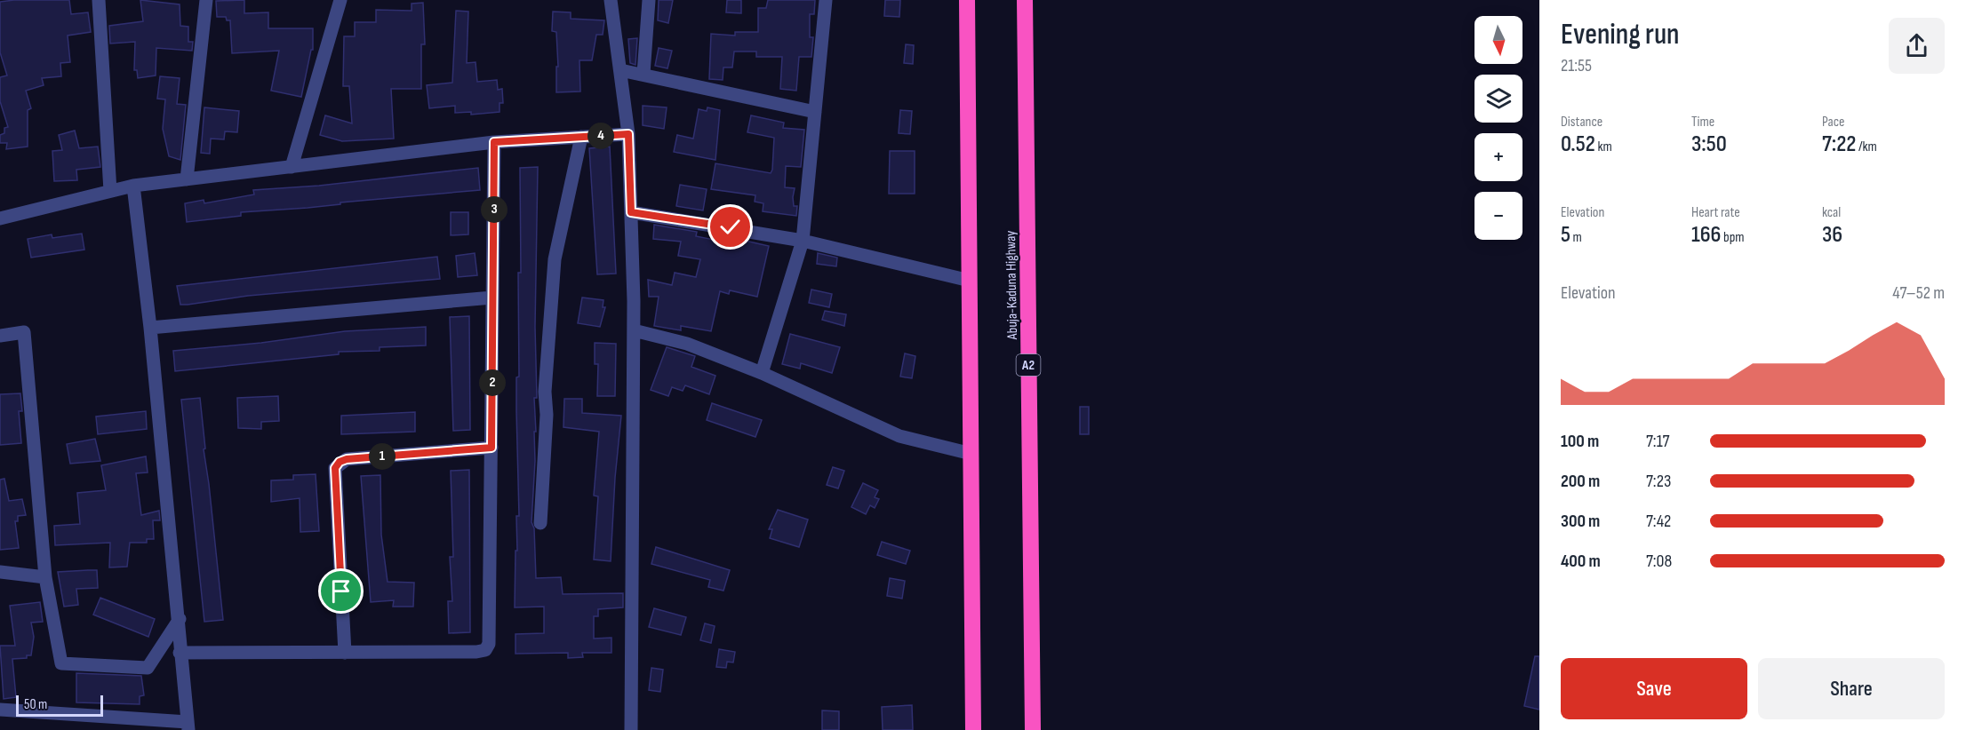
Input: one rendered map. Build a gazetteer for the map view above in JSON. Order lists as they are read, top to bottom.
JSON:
{
  "streets": {
    "highway": ["Abuja-Kaduna Highway", "A2"]
  },
  "scale_bar": "50 m",
  "north": "bottom",
  "page": {
    "heading": ["Evening run", "21:55"],
    "map_buttons": ["+", "−"],
    "stats": [
      ["Distance", "0.52 km"],
      ["Time", "3:50"],
      ["Pace", "7:22 /km"],
      ["Elevation", "5 m"],
      ["Heart rate", "166 bpm"],
      ["kcal", "36"]
    ],
    "pins": [
      "4",
      "3",
      "2",
      "1"
    ],
    "chart": ["Elevation", "47–52 m"],
    "list": [
      {
        "name": "100 m",
        "note": "7:17"
      },
      {
        "name": "200 m",
        "note": "7:23"
      },
      {
        "name": "300 m",
        "note": "7:42"
      },
      {
        "name": "400 m",
        "note": "7:08"
      }
    ],
    "buttons": ["Save", "Share"],
    "scale": "50 m"
  }
}
